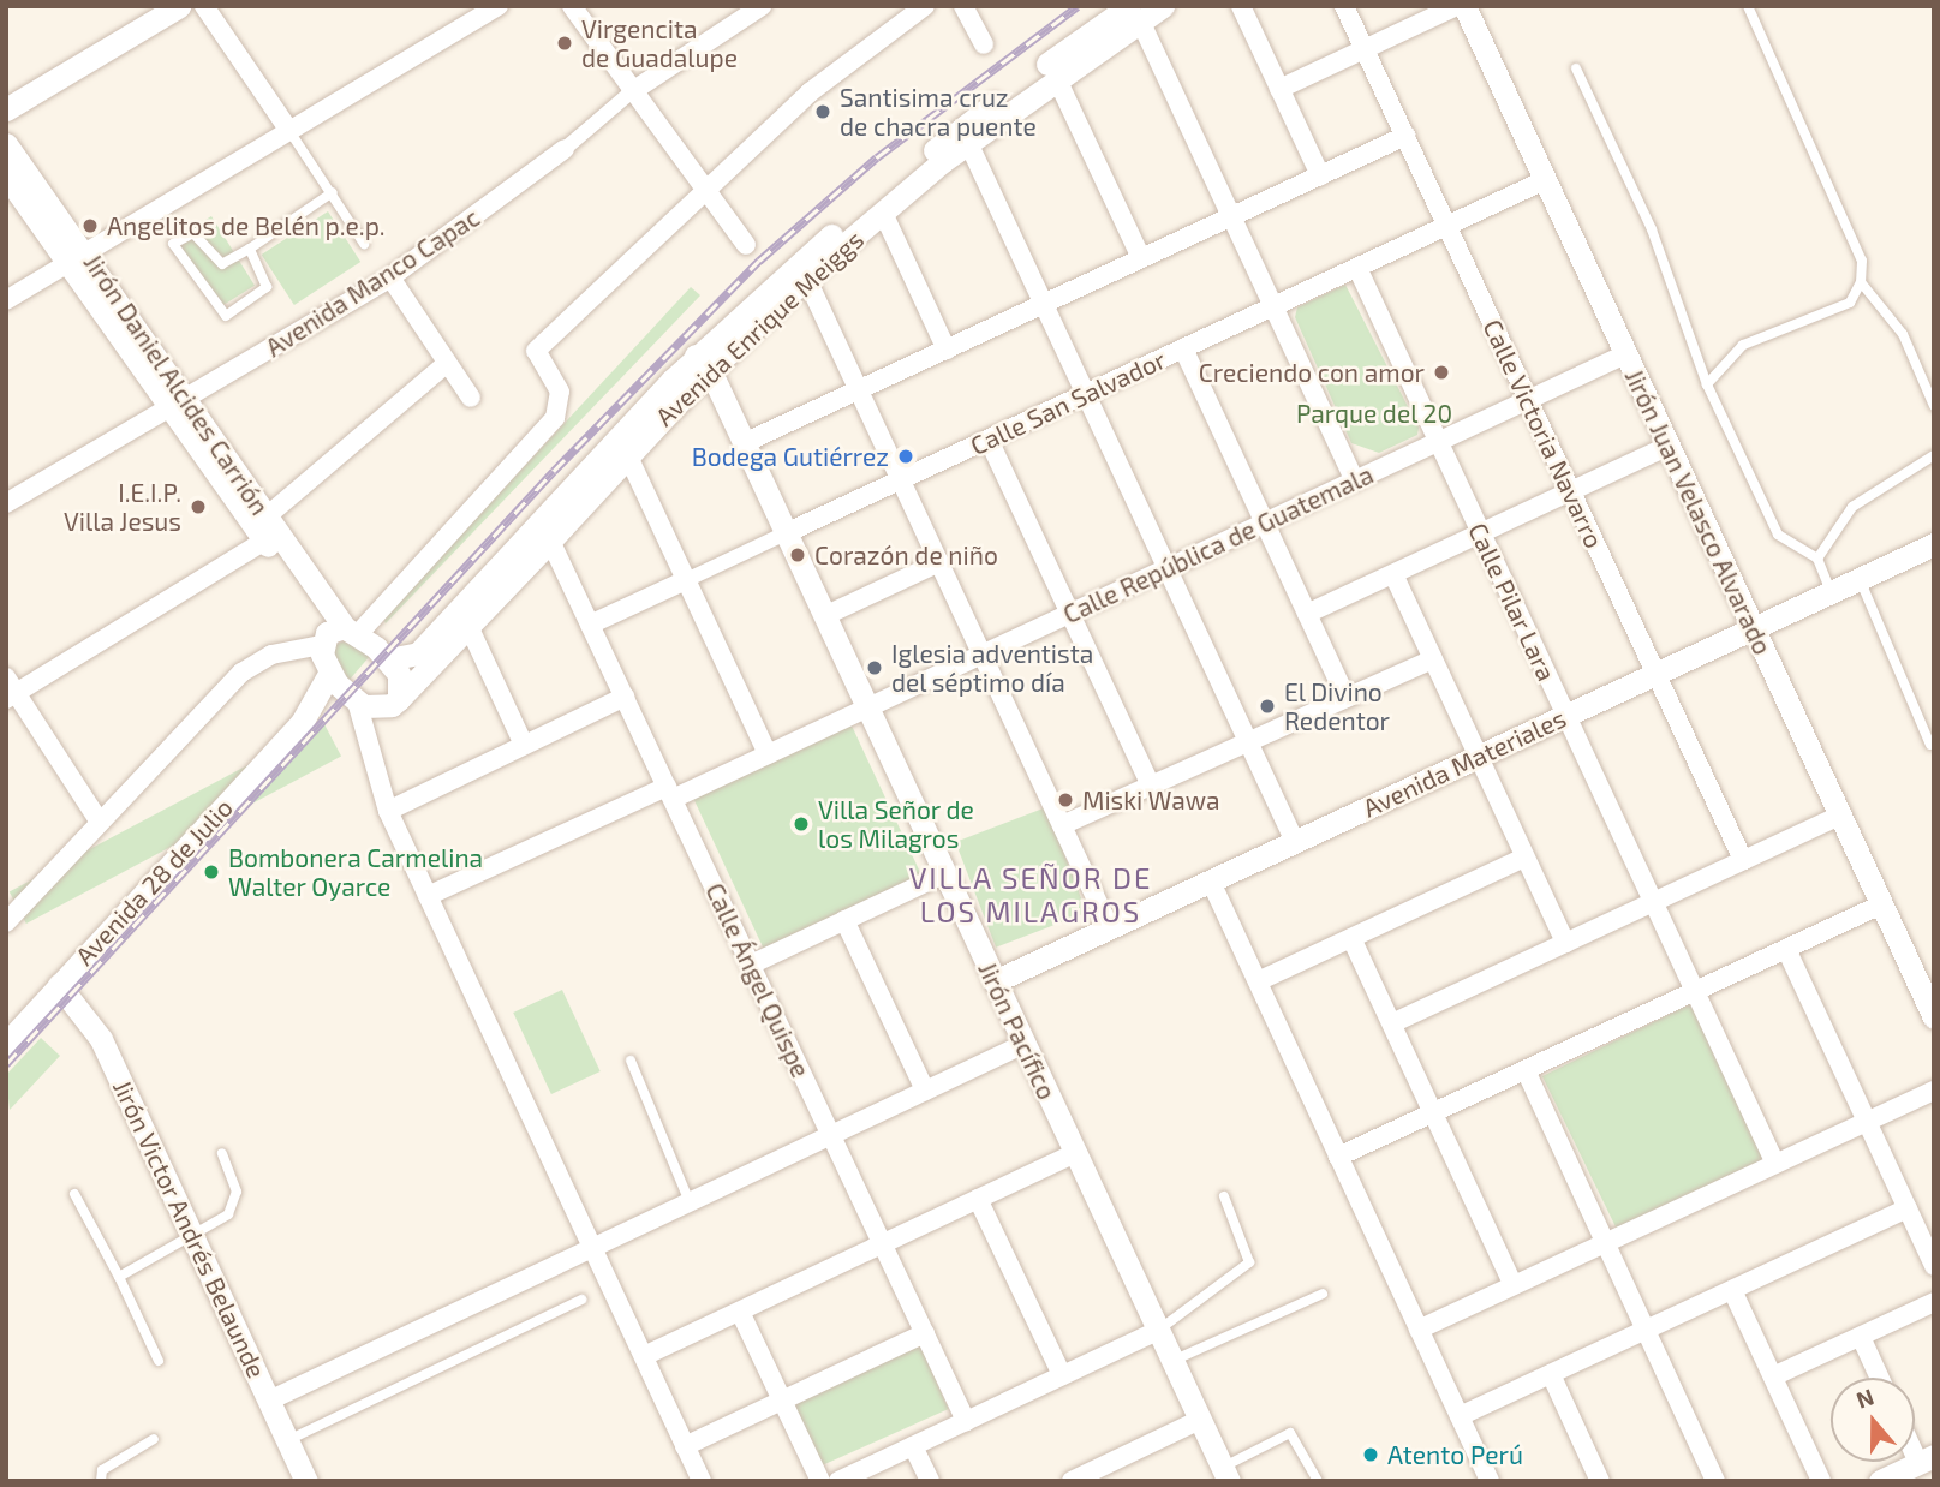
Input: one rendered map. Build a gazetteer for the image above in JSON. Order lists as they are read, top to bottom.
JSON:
{
  "streets": {
    "street": [
      "Avenida Manco Capac",
      "Avenida Enrique Meiggs",
      "Jirón Daniel Alcides Carrión",
      "Calle San Salvador",
      "Calle Victoria Navarro",
      "Jirón Juan Velasco Alvarado",
      "Calle República de Guatemala",
      "Calle Pilar Lara",
      "Avenida Materiales",
      "Avenida 28 de Julio",
      "Calle Ángel Quispe",
      "Jirón Pacífico",
      "Jirón Victor Andrés Belaunde"
    ]
  },
  "crossings": [
    ["Avenida Manco Capac", "Jirón Daniel Alcides Carrión"],
    ["Avenida Enrique Meiggs", "Calle Ángel Quispe"],
    ["Avenida Enrique Meiggs", "Jirón Pacífico"],
    ["Calle San Salvador", "Calle Victoria Navarro"],
    ["Calle San Salvador", "Jirón Juan Velasco Alvarado"],
    ["Calle San Salvador", "Calle Pilar Lara"],
    ["Calle San Salvador", "Calle Ángel Quispe"],
    ["Calle San Salvador", "Jirón Pacífico"],
    ["Calle Victoria Navarro", "Calle República de Guatemala"],
    ["Calle Victoria Navarro", "Avenida Materiales"],
    ["Jirón Juan Velasco Alvarado", "Calle República de Guatemala"],
    ["Jirón Juan Velasco Alvarado", "Avenida Materiales"],
    ["Calle República de Guatemala", "Calle Pilar Lara"],
    ["Calle República de Guatemala", "Calle Ángel Quispe"],
    ["Calle República de Guatemala", "Jirón Pacífico"],
    ["Calle Pilar Lara", "Avenida Materiales"],
    ["Avenida Materiales", "Jirón Pacífico"],
    ["Avenida 28 de Julio", "Jirón Victor Andrés Belaunde"]
  ],
  "districts": ["VILLA SEÑOR DE LOS MILAGROS"],
  "parks": ["Parque del 20"],
  "places": [
    "Virgencita de Guadalupe",
    "Santisima cruz de chacra puente",
    "Angelitos de Belén p.e.p.",
    "Creciendo con amor",
    "Bodega Gutiérrez",
    "I.E.I.P. Villa Jesus",
    "Corazón de niño",
    "Iglesia adventista del séptimo día",
    "El Divino Redentor",
    "Miski Wawa",
    "Villa Señor de los Milagros",
    "Bombonera Carmelina Walter Oyarce",
    "Atento Perú"
  ],
  "north": "top"
}
